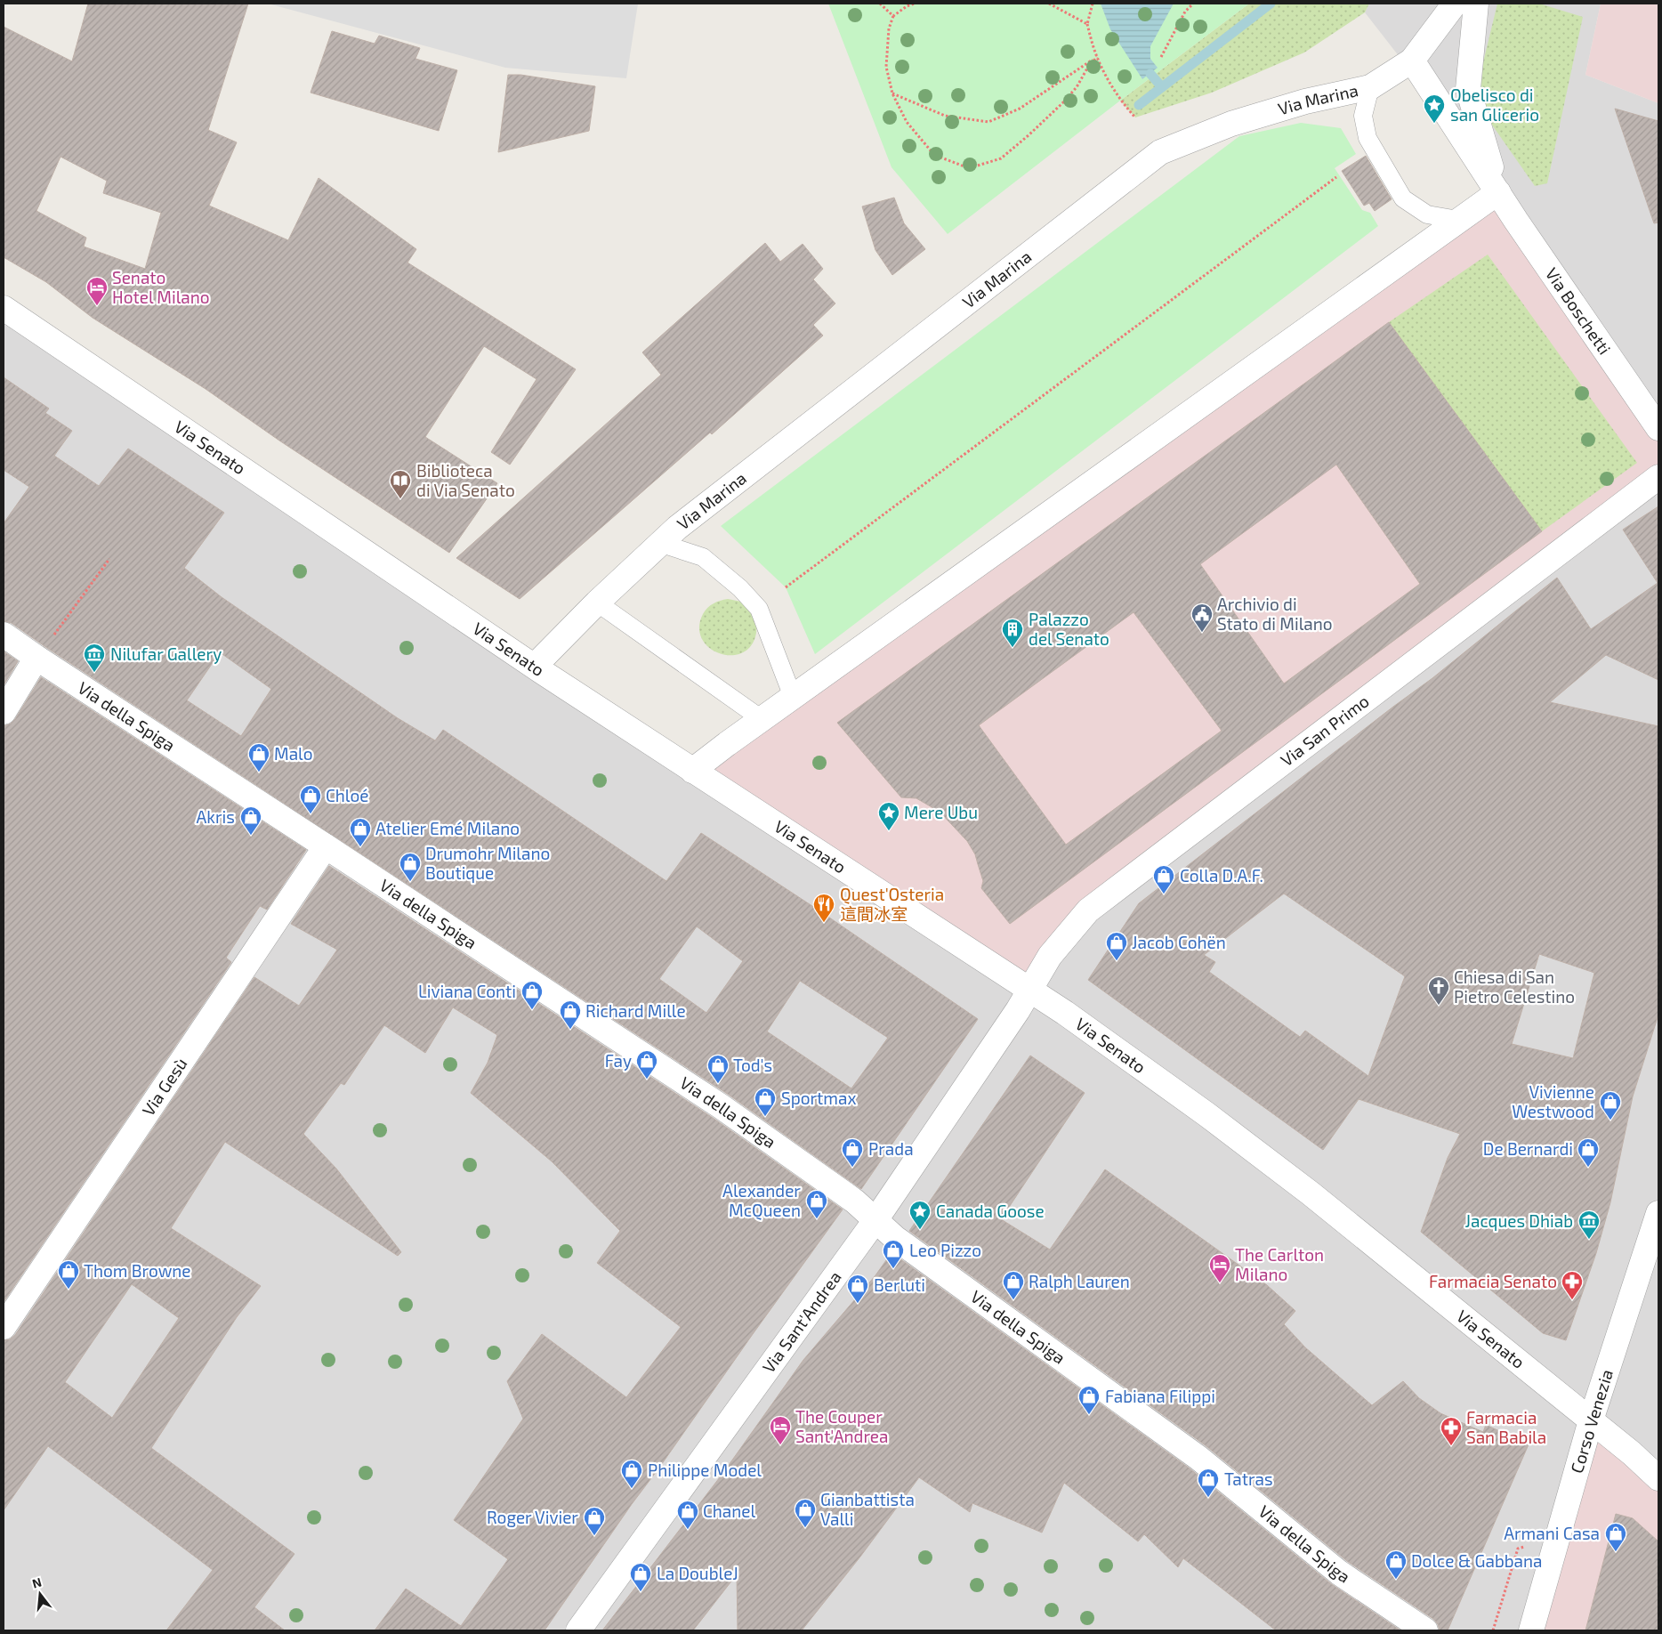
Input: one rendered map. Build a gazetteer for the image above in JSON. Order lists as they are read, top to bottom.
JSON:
{
  "streets": {
    "street": [
      "Via Marina",
      "Via Boschetti",
      "Via Senato",
      "Via della Spiga",
      "Via San Primo",
      "Via Gesù",
      "Via Sant'Andrea",
      "Corso Venezia"
    ]
  },
  "crossings": [
    ["Via Marina", "Via Senato"],
    ["Via Senato", "Via San Primo"],
    ["Via Senato", "Corso Venezia"],
    ["Via della Spiga", "Via Gesù"],
    ["Via della Spiga", "Via Sant'Andrea"],
    ["Via San Primo", "Via Sant'Andrea"]
  ],
  "places": {
    "place": ["Obelisco di san Glicerio", "Mere Ubu", "Canada Goose"],
    "hotel": ["Senato Hotel Milano", "The Carlton Milano", "The Couper Sant'Andrea"],
    "library": ["Biblioteca di Via Senato"],
    "public building": ["Archivio di Stato di Milano"],
    "building": ["Palazzo del Senato"],
    "museum": ["Nilufar Gallery", "Jacques Dhiab"],
    "shop": [
      "Malo",
      "Chloé",
      "Akris",
      "Atelier Emé Milano",
      "Drumohr Milano Boutique",
      "Colla D.A.F.",
      "Jacob Cohën",
      "Liviana Conti",
      "Richard Mille",
      "Fay",
      "Tod's",
      "Sportmax",
      "Vivienne Westwood",
      "Prada",
      "De Bernardi",
      "Alexander McQueen",
      "Leo Pizzo",
      "Thom Browne",
      "Ralph Lauren",
      "Berluti",
      "Fabiana Filippi",
      "Philippe Model",
      "Tatras",
      "Gianbattista Valli",
      "Chanel",
      "Roger Vivier",
      "Armani Casa",
      "Dolce & Gabbana",
      "La DoubleJ"
    ],
    "restaurant": ["Quest'Osteria 這間冰室"],
    "church": ["Chiesa di San Pietro Celestino"],
    "pharmacy": ["Farmacia Senato", "Farmacia San Babila"]
  },
  "north": "top"
}
